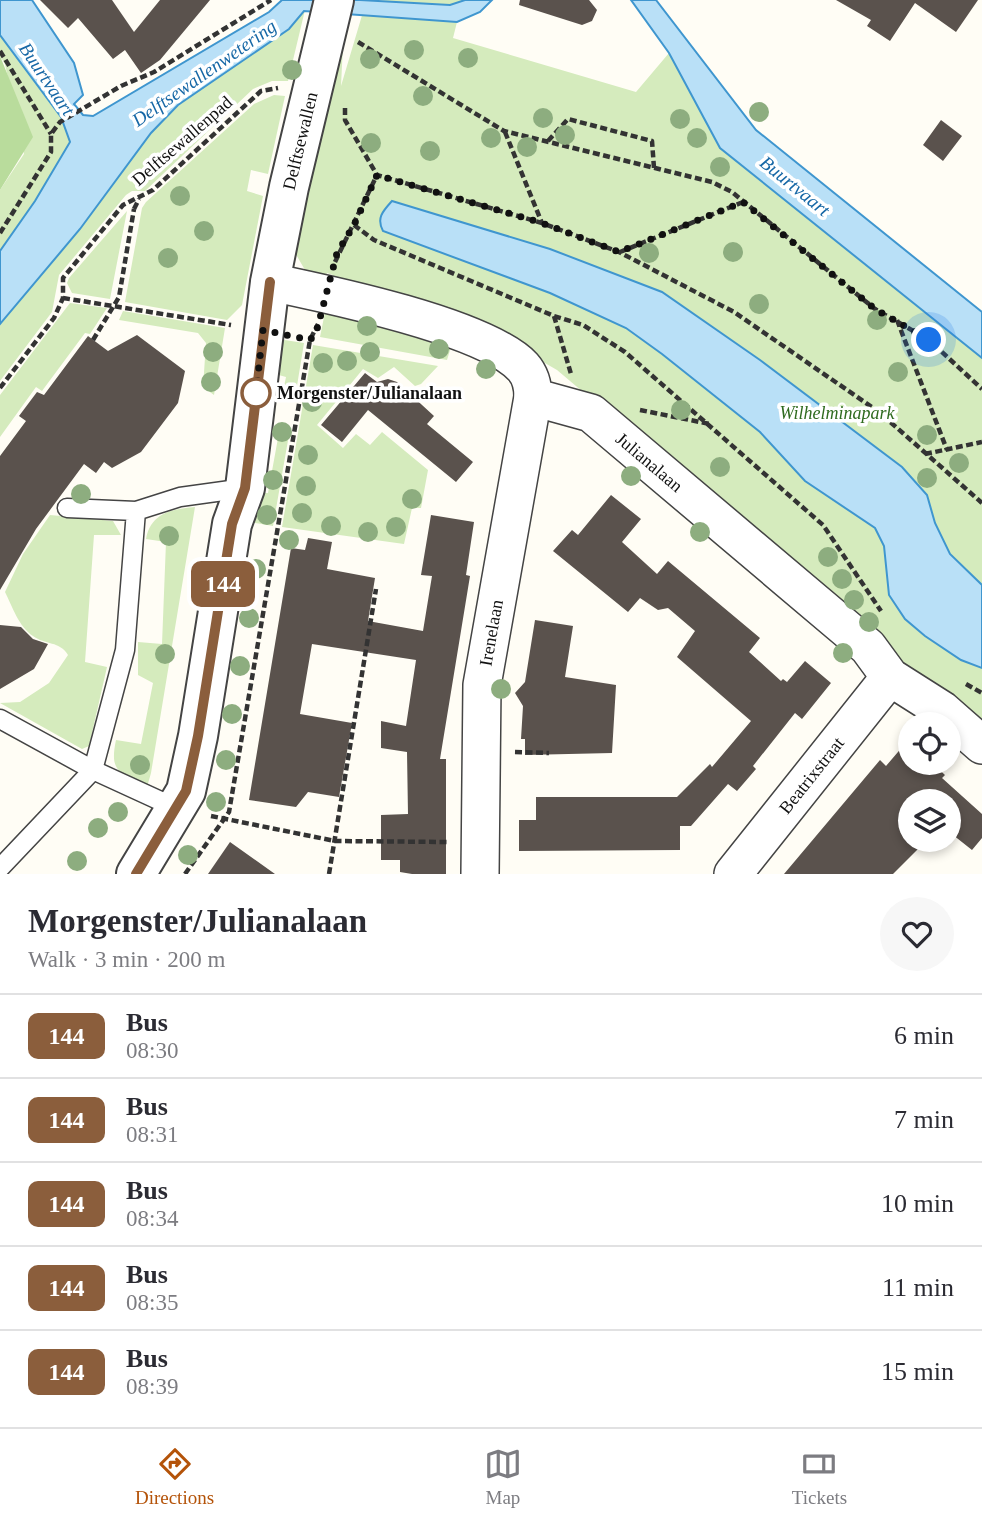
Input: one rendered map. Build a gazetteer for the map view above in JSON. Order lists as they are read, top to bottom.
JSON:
{
  "streets": {
    "street": [
      "Delftsewallen",
      "Julianalaan",
      "Irenelaan",
      "Beatrixstraat"
    ],
    "path": ["Delftsewallenpad"]
  },
  "crossings": [
    ["Delftsewallenpad", "Delftsewallen"],
    ["Julianalaan", "Irenelaan"],
    ["Julianalaan", "Beatrixstraat"]
  ],
  "water": ["Delftsewallenwetering", "Buurtvaart"],
  "parks": ["Wilhelminapark"],
  "places": ["Morgenster/Julianalaan"],
  "lines": ["bus line 144"],
  "page": {
    "on_map": "144",
    "heading": ["Morgenster/Julianalaan", "Walk · 3 min · 200 m"],
    "list": [
      {
        "mark": "144",
        "name": "Bus",
        "note": "08:30",
        "value": "6 min"
      },
      {
        "mark": "144",
        "name": "Bus",
        "note": "08:31",
        "value": "7 min"
      },
      {
        "mark": "144",
        "name": "Bus",
        "note": "08:34",
        "value": "10 min"
      },
      {
        "mark": "144",
        "name": "Bus",
        "note": "08:35",
        "value": "11 min"
      },
      {
        "mark": "144",
        "name": "Bus",
        "note": "08:39",
        "value": "15 min"
      }
    ],
    "tabs": ["Directions", "Map", "Tickets"]
  }
}
